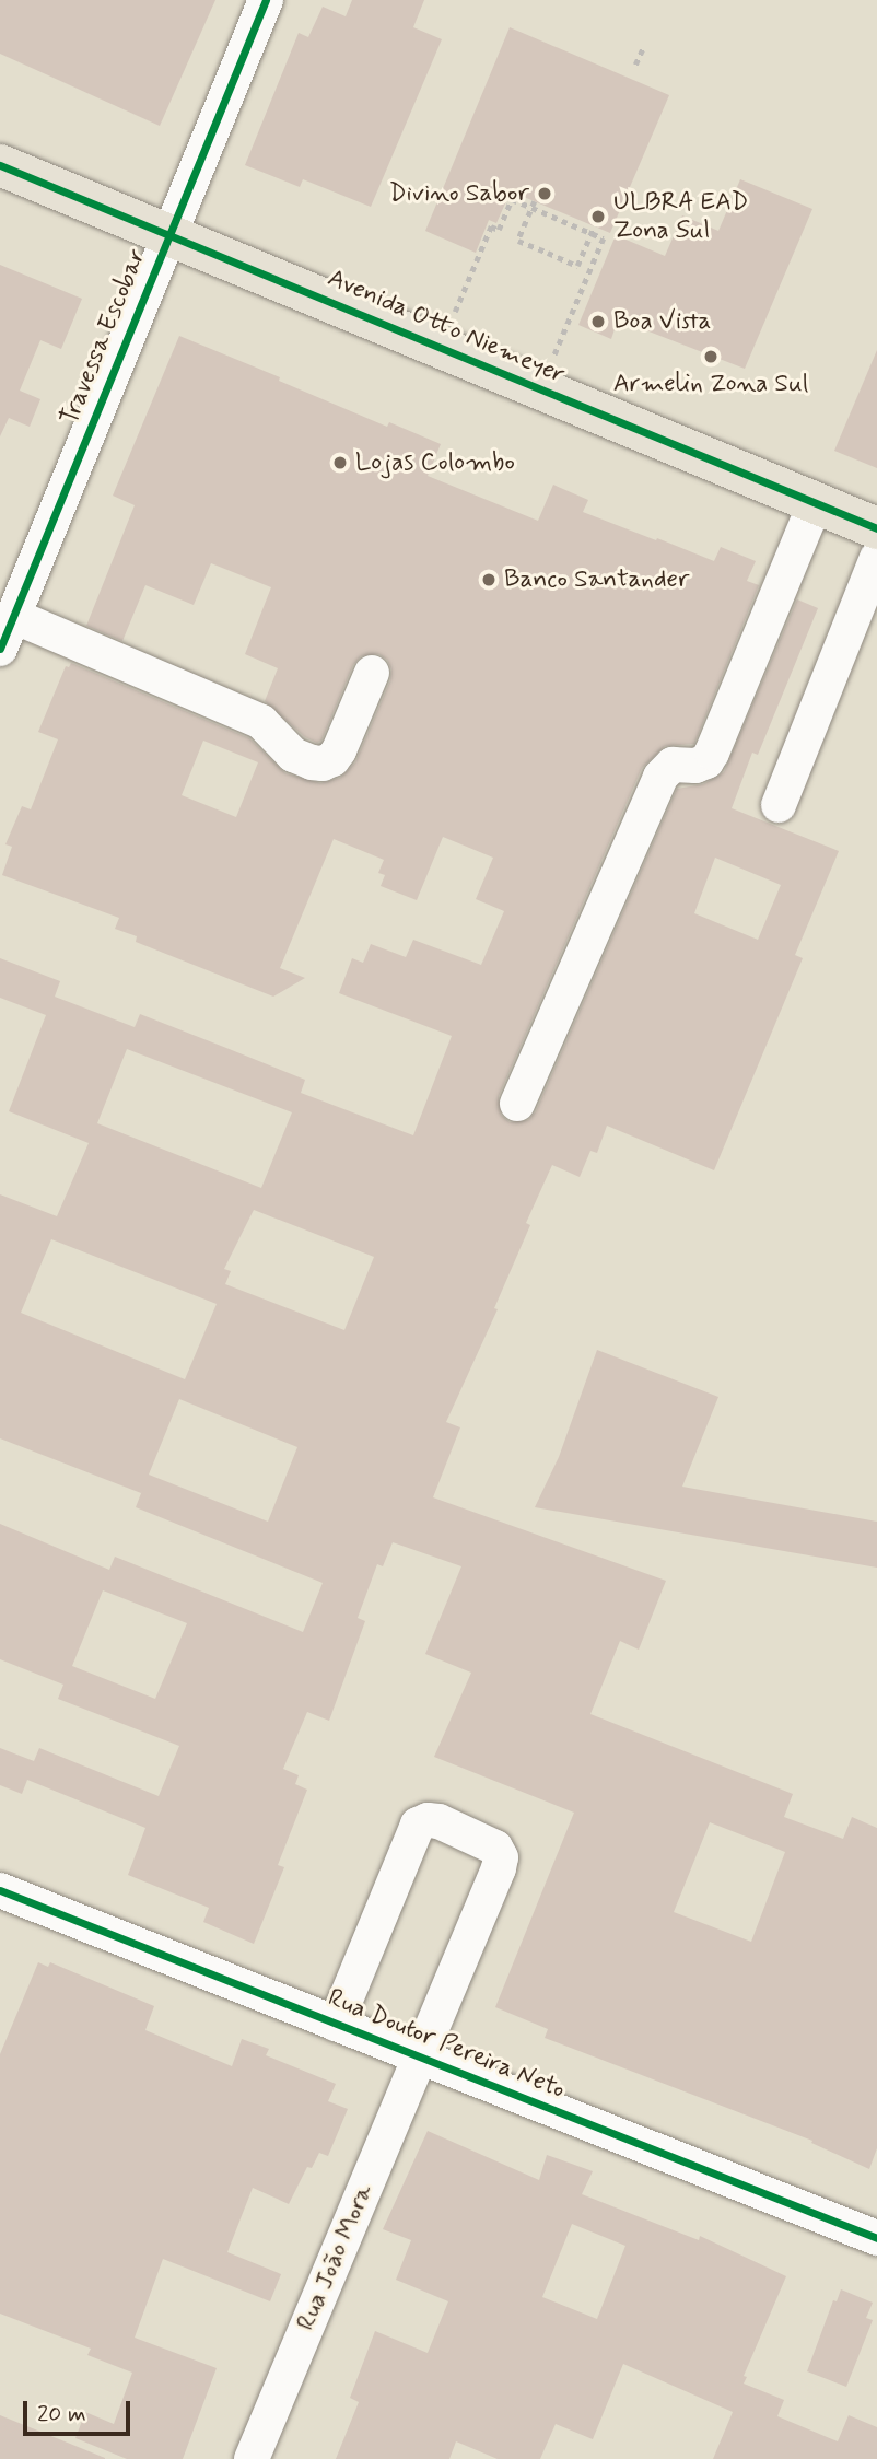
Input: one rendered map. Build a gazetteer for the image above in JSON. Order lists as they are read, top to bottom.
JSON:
{
  "streets": {
    "main road": ["Avenida Otto Niemeyer"],
    "street": ["Travessa Escobar", "Rua Doutor Pereira Neto", "Rua João Mora"]
  },
  "crossings": [
    ["Avenida Otto Niemeyer", "Travessa Escobar"],
    ["Rua Doutor Pereira Neto", "Rua João Mora"]
  ],
  "places": [
    "Divino Sabor",
    "ULBRA EAD Zona Sul",
    "Boa Vista",
    "Armelin Zona Sul",
    "Lojas Colombo",
    "Banco Santander"
  ],
  "scale_bar": "20 m"
}
